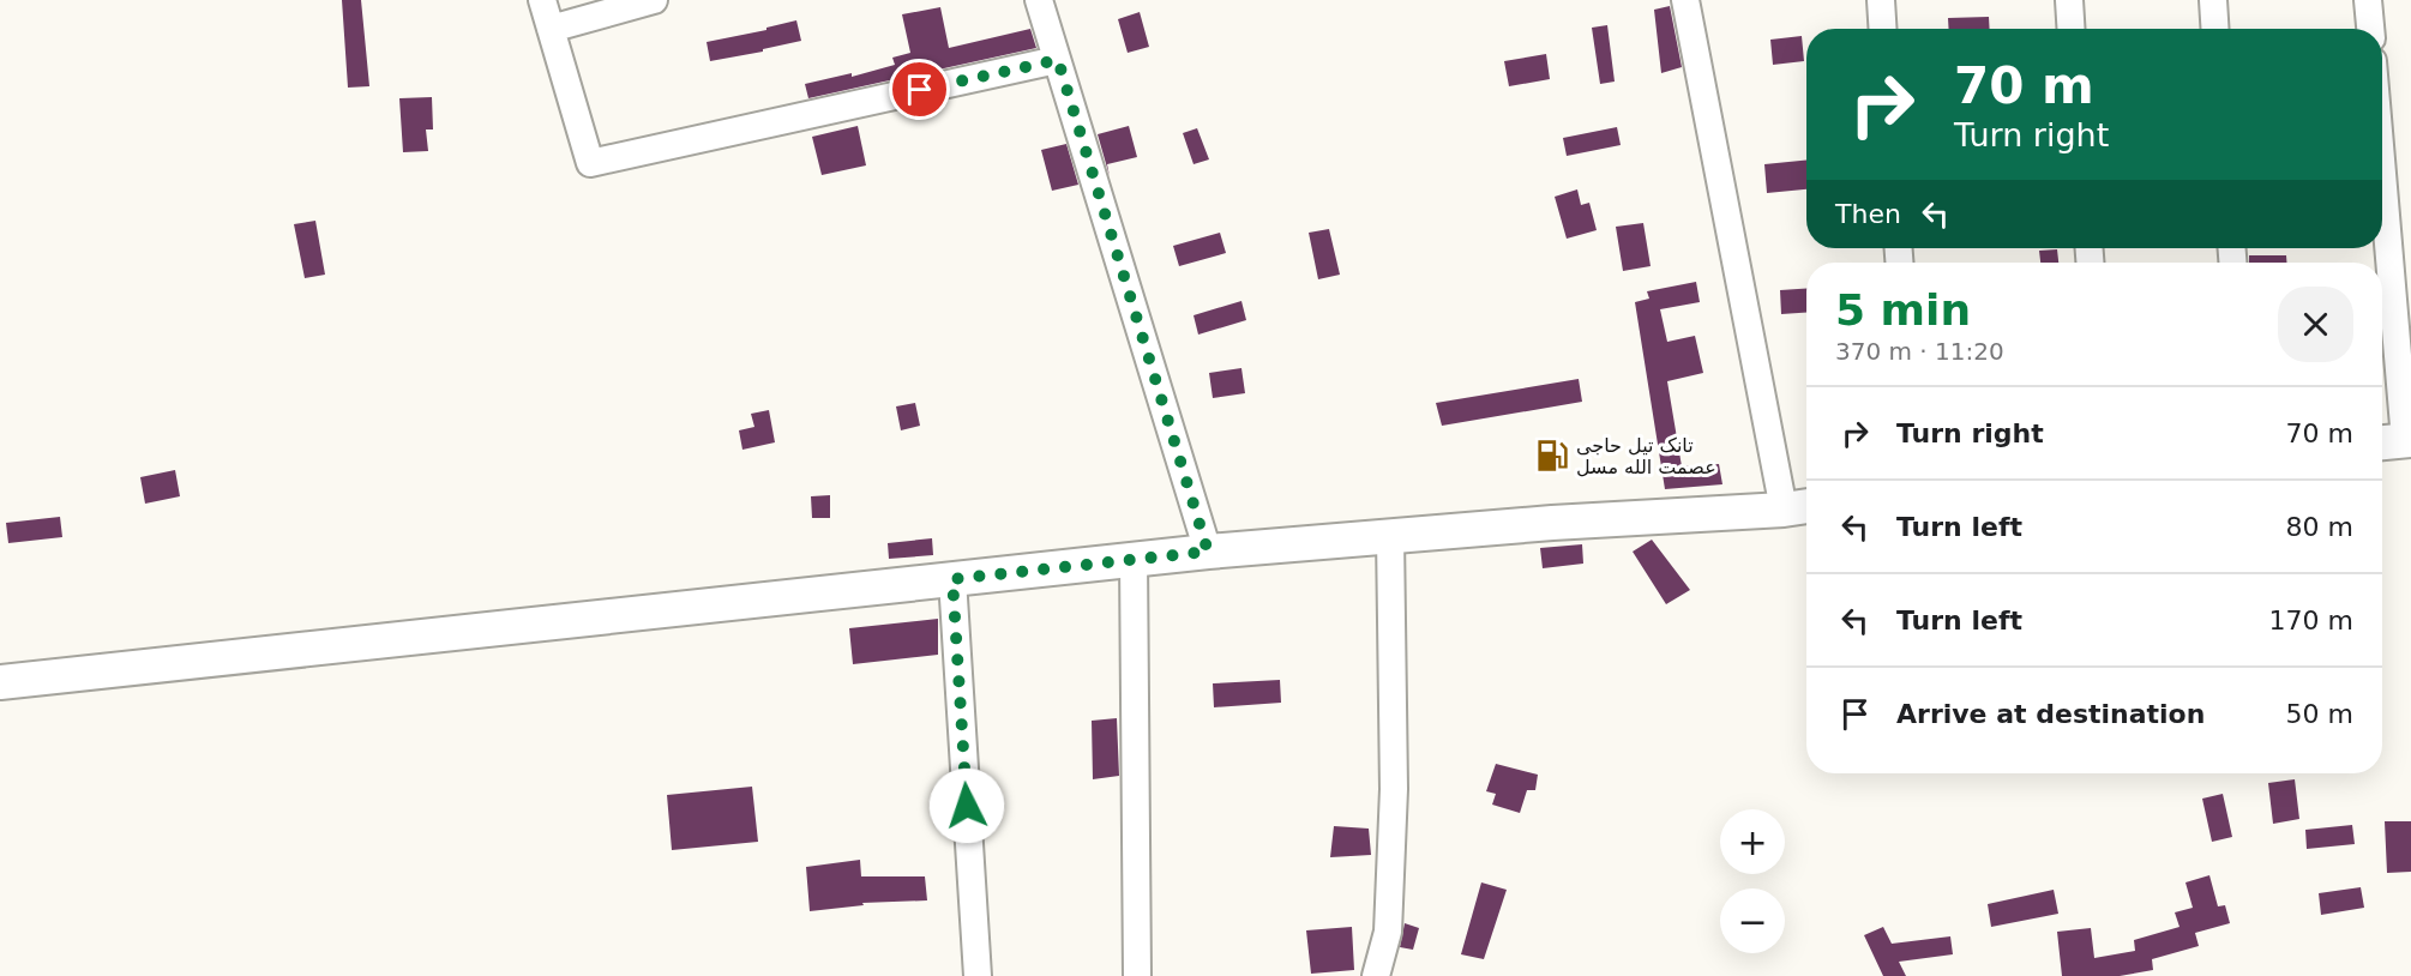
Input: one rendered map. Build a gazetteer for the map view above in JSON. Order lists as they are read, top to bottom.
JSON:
{
  "places": {
    "fuel station": ["تانک تیل حاجی عصمت الله مسل"]
  },
  "page": {
    "turn": ["70 m", "Turn right"],
    "then": "Then",
    "heading": ["5 min", "370 m · 11:20"],
    "list": [
      {
        "name": "Turn right",
        "value": "70 m"
      },
      {
        "name": "Turn left",
        "value": "80 m"
      },
      {
        "name": "Turn left",
        "value": "170 m"
      },
      {
        "name": "Arrive at destination",
        "value": "50 m"
      }
    ],
    "map_buttons": ["+", "−"]
  }
}
